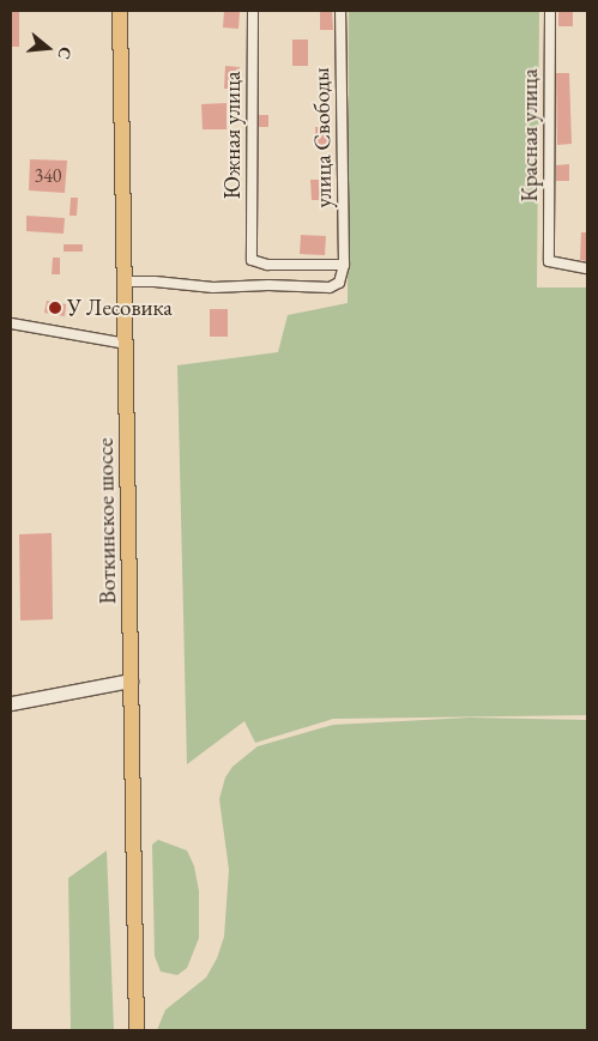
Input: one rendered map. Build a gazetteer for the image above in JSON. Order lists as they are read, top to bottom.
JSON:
{
  "streets": {
    "main road": ["Воткинское шоссе"],
    "street": ["Южная улица", "Красная улица", "улица Свободы"]
  },
  "crossings": [
    ["Южная улица", "улица Свободы"]
  ],
  "places": ["У Лесовика"],
  "house_numbers": ["340"],
  "north": "right"
}
